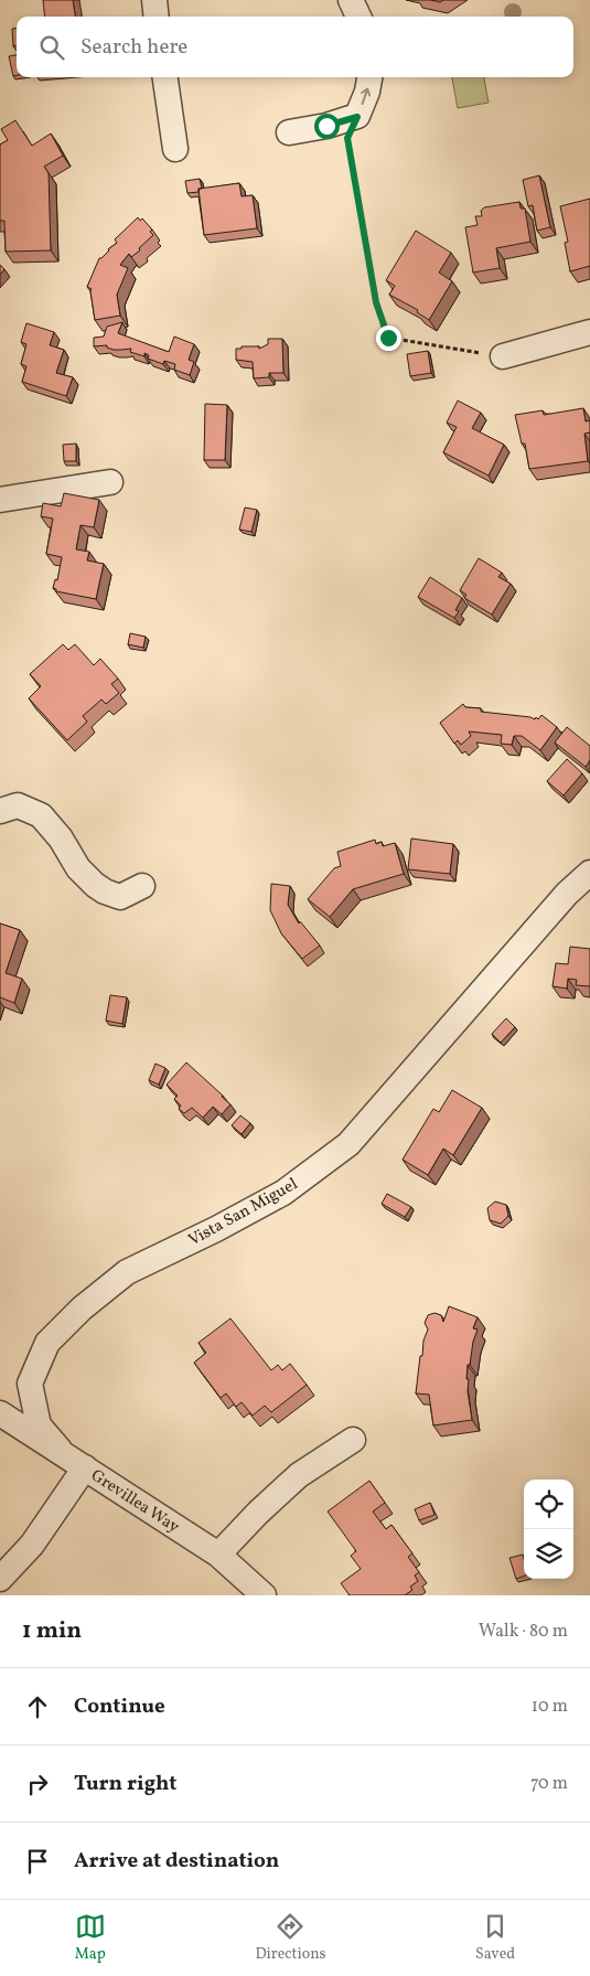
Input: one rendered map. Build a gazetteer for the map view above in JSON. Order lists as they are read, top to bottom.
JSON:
{
  "streets": {
    "street": ["Vista San Miguel", "Grevillea Way"]
  },
  "crossings": [
    ["Vista San Miguel", "Grevillea Way"]
  ],
  "page": {
    "search": "Search here",
    "heading": ["1 min", "Walk · 80 m"],
    "list": [
      ["Continue", "10 m"],
      ["Turn right", "70 m"],
      "Arrive at destination"
    ],
    "nav": ["Map", "Directions", "Saved"]
  }
}
